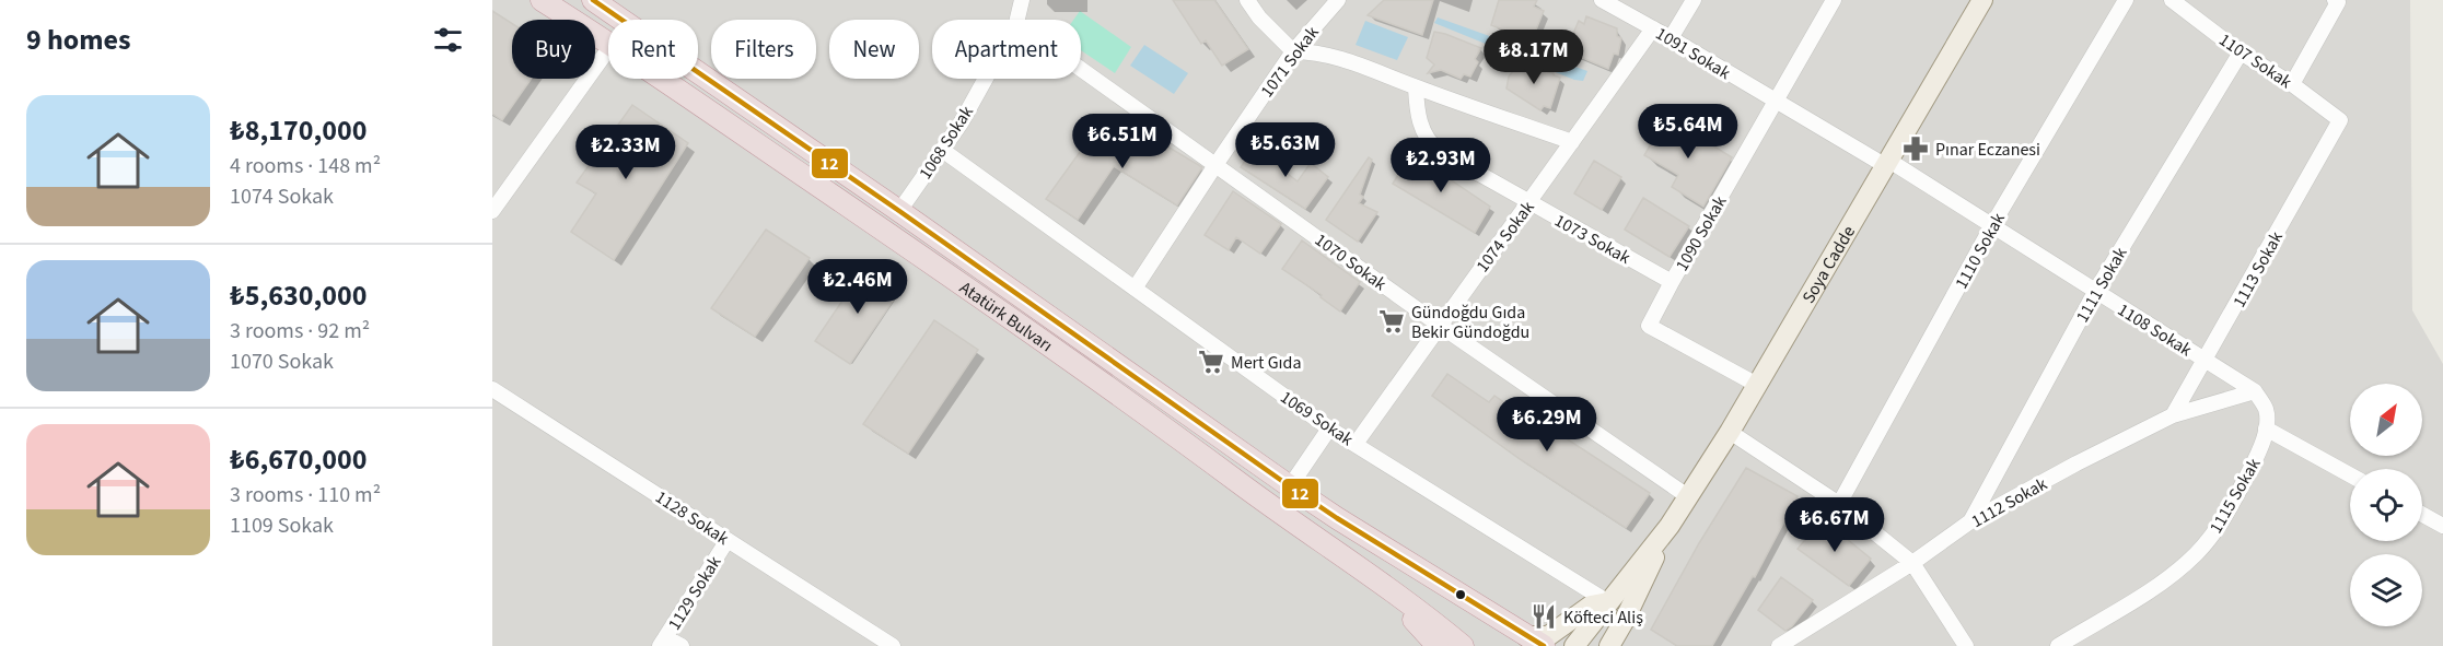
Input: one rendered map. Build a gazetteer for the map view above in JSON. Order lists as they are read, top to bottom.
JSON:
{
  "streets": {
    "highway": ["Atatürk Bulvarı"],
    "main road": ["Soya Cadde"],
    "street": [
      "1091 Sokak",
      "1107 Sokak",
      "1071 Sokak",
      "1068 Sokak",
      "1090 Sokak",
      "1074 Sokak",
      "1073 Sokak",
      "1110 Sokak",
      "1070 Sokak",
      "1113 Sokak",
      "1111 Sokak",
      "1108 Sokak",
      "1069 Sokak",
      "1115 Sokak",
      "1112 Sokak",
      "1128 Sokak",
      "1129 Sokak"
    ]
  },
  "crossings": [
    ["1091 Sokak", "1090 Sokak"],
    ["1091 Sokak", "1074 Sokak"],
    ["1091 Sokak", "Soya Cadde"],
    ["1091 Sokak", "1108 Sokak"],
    ["1107 Sokak", "1113 Sokak"],
    ["1107 Sokak", "1111 Sokak"],
    ["1071 Sokak", "1070 Sokak"],
    ["1071 Sokak", "1069 Sokak"],
    ["1068 Sokak", "Atatürk Bulvarı"],
    ["1068 Sokak", "1069 Sokak"],
    ["1090 Sokak", "1073 Sokak"],
    ["1090 Sokak", "Soya Cadde"],
    ["1074 Sokak", "1073 Sokak"],
    ["1074 Sokak", "1070 Sokak"],
    ["1074 Sokak", "1069 Sokak"],
    ["1110 Sokak", "1108 Sokak"],
    ["1070 Sokak", "Soya Cadde"],
    ["Soya Cadde", "Atatürk Bulvarı"],
    ["Soya Cadde", "1108 Sokak"],
    ["Soya Cadde", "1069 Sokak"],
    ["1113 Sokak", "1108 Sokak"],
    ["1113 Sokak", "1112 Sokak"],
    ["1111 Sokak", "1108 Sokak"],
    ["1111 Sokak", "1112 Sokak"],
    ["1108 Sokak", "1112 Sokak"],
    ["1128 Sokak", "1129 Sokak"]
  ],
  "places": {
    "pharmacy": ["Pınar Eczanesi"],
    "supermarket": ["Gündoğdu Gıda Bekir Gündoğdu", "Mert Gıda"],
    "restaurant": ["Köfteci Aliş"]
  },
  "lines": ["transit line 12"],
  "north": "top right",
  "page": {
    "heading": "9 homes",
    "chip": [
      "Buy",
      "Rent",
      "Filters",
      "New",
      "Apartment"
    ],
    "price": [
      "₺8.17M",
      "₺5.64M",
      "₺6.51M",
      "₺5.63M",
      "₺2.33M",
      "₺2.93M",
      "₺2.46M",
      "₺6.29M",
      "₺6.67M"
    ],
    "list": [
      {
        "name": "₺8,170,000",
        "note": "4 rooms · 148 m² · 1074 Sokak"
      },
      {
        "name": "₺5,630,000",
        "note": "3 rooms · 92 m² · 1070 Sokak"
      },
      {
        "name": "₺6,670,000",
        "note": "3 rooms · 110 m² · 1109 Sokak"
      }
    ]
  }
}
